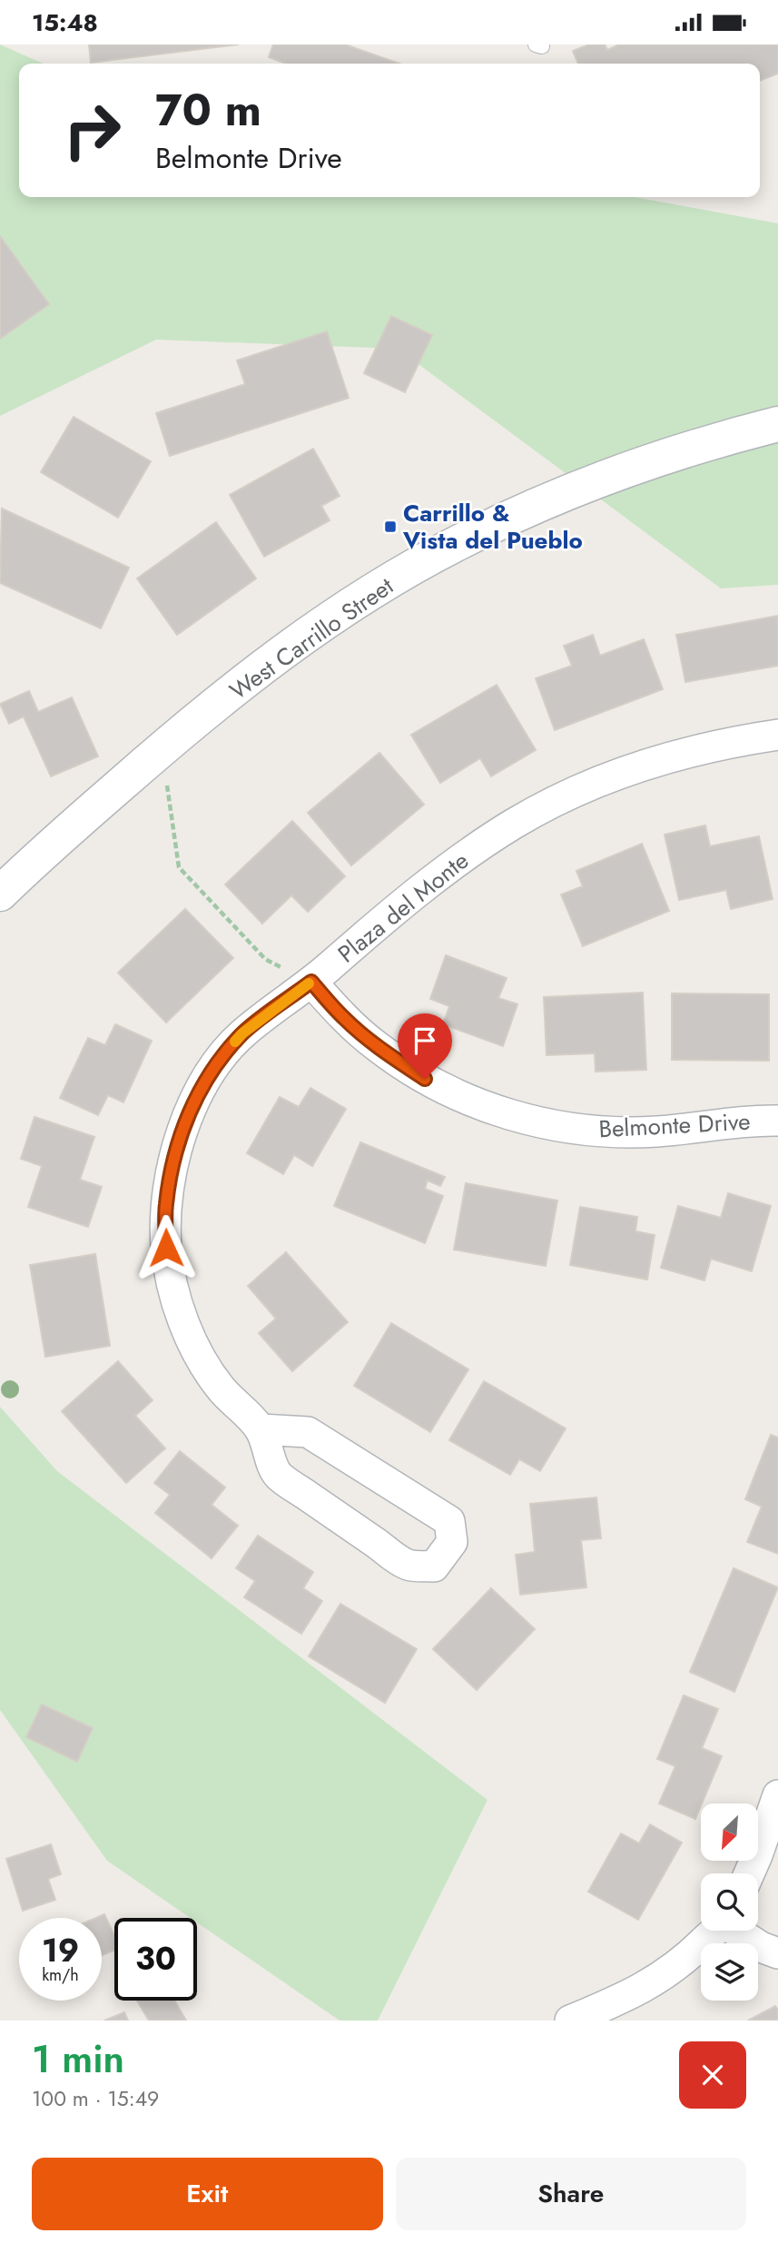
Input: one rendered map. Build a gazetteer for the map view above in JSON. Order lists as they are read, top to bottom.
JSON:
{
  "streets": {
    "main road": ["West Carrillo Street"],
    "street": ["Plaza del Monte", "Belmonte Drive"]
  },
  "crossings": [
    ["Plaza del Monte", "Belmonte Drive"]
  ],
  "places": {
    "transit": ["Carrillo & Vista del Pueblo"]
  },
  "north": "bottom left",
  "page": {
    "status": "15:48",
    "turn": ["70 m", "Belmonte Drive"],
    "speed": "19 km/h",
    "limit": "30",
    "heading": ["1 min", "100 m · 15:49"],
    "buttons": ["Exit", "Share"]
  }
}
